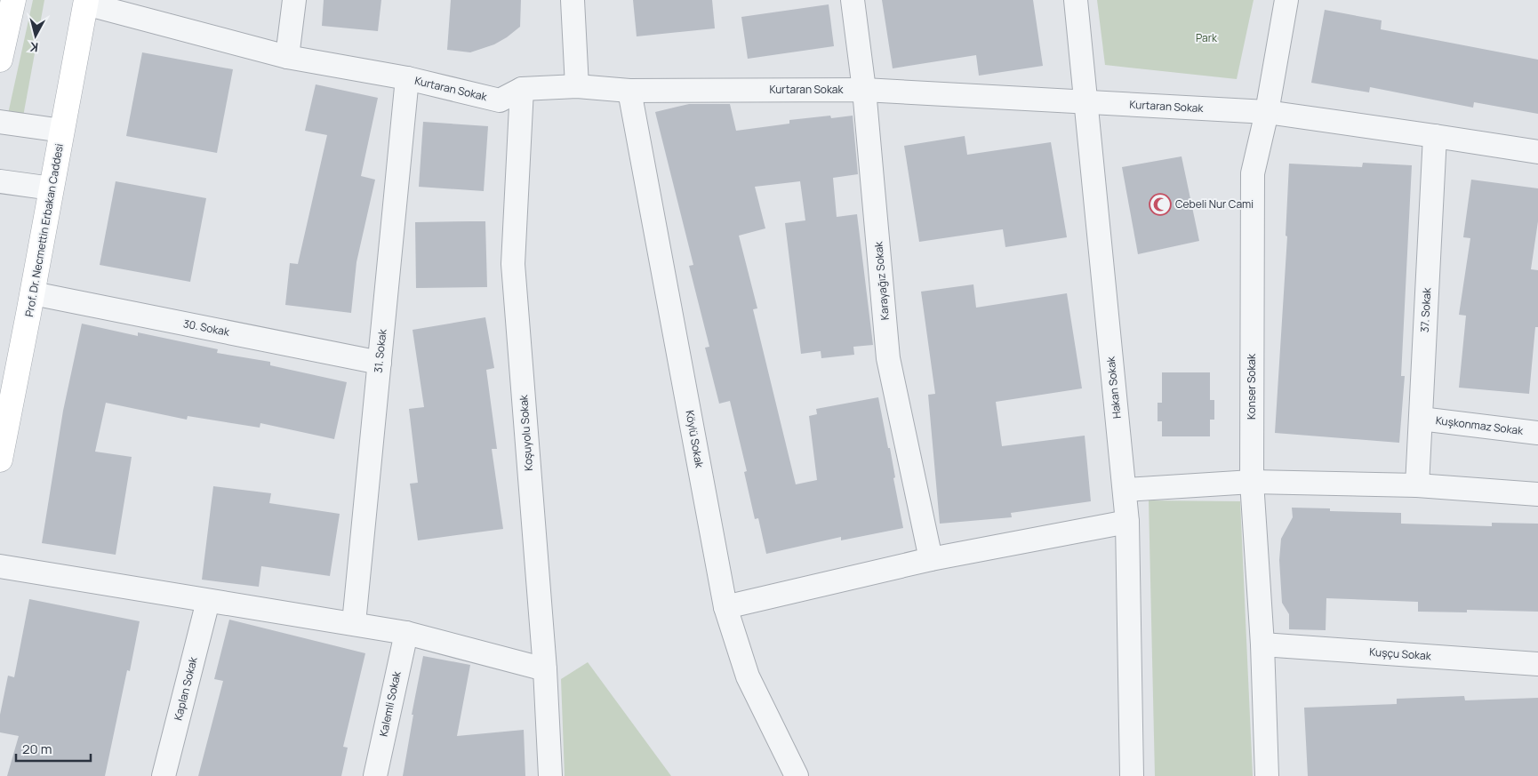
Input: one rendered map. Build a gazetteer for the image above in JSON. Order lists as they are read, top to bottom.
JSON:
{
  "streets": {
    "main road": ["Prof. Dr. Necmettin Erbakan Caddesi"],
    "street": [
      "Kurtaran Sokak",
      "Karayağız Sokak",
      "37. Sokak",
      "30. Sokak",
      "31. Sokak",
      "Konser Sokak",
      "Hakan Sokak",
      "Kuşkonmaz Sokak",
      "Koşuyolu Sokak",
      "Köylü Sokak",
      "Kuşçu Sokak",
      "Kaplan Sokak",
      "Kalemli Sokak"
    ]
  },
  "crossings": [
    ["Kurtaran Sokak", "Prof. Dr. Necmettin Erbakan Caddesi"],
    ["Kurtaran Sokak", "Karayağız Sokak"],
    ["Kurtaran Sokak", "37. Sokak"],
    ["Kurtaran Sokak", "31. Sokak"],
    ["Kurtaran Sokak", "Konser Sokak"],
    ["Kurtaran Sokak", "Hakan Sokak"],
    ["Kurtaran Sokak", "Koşuyolu Sokak"],
    ["Kurtaran Sokak", "Köylü Sokak"],
    ["Prof. Dr. Necmettin Erbakan Caddesi", "30. Sokak"],
    ["37. Sokak", "Kuşkonmaz Sokak"],
    ["30. Sokak", "31. Sokak"],
    ["Konser Sokak", "Kuşçu Sokak"]
  ],
  "parks": ["Park"],
  "places": {
    "mosque": ["Cebeli Nur Cami"]
  },
  "scale_bar": "20 m",
  "north": "bottom"
}
